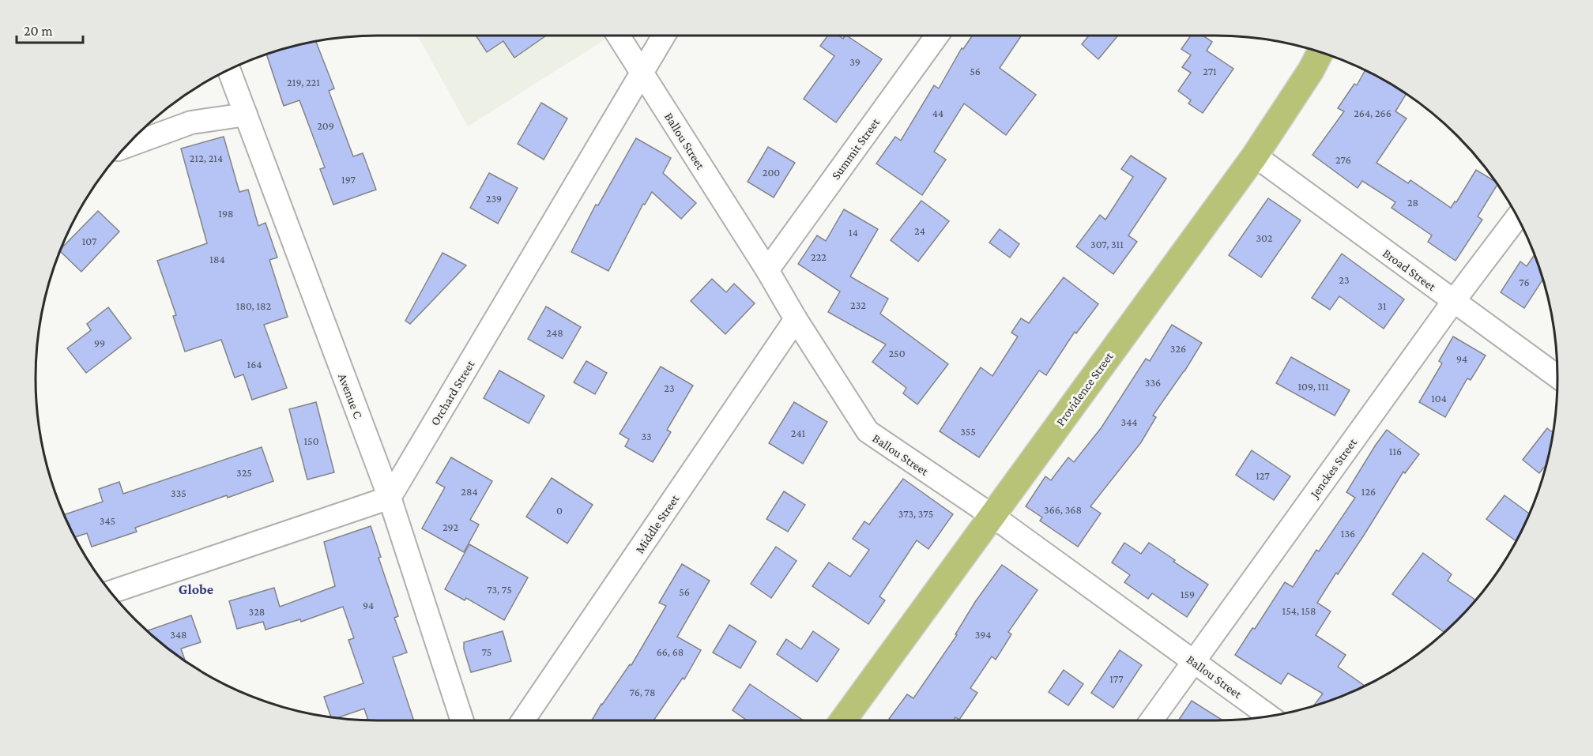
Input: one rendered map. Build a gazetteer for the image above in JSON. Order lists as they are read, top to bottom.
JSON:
{
  "streets": {
    "main road": ["Providence Street"],
    "street": [
      "Ballou Street",
      "Summit Street",
      "Broad Street",
      "Orchard Street",
      "Avenue C",
      "Jenckes Street",
      "Middle Street"
    ]
  },
  "crossings": [
    ["Ballou Street", "Summit Street"],
    ["Ballou Street", "Providence Street"],
    ["Ballou Street", "Orchard Street"],
    ["Ballou Street", "Jenckes Street"],
    ["Ballou Street", "Middle Street"],
    ["Broad Street", "Providence Street"],
    ["Broad Street", "Jenckes Street"],
    ["Orchard Street", "Avenue C"]
  ],
  "districts": ["Globe"],
  "house_numbers": [
    "39",
    "56",
    "271",
    "219, 221",
    "44",
    "264, 266",
    "209",
    "212, 214",
    "276",
    "200",
    "197",
    "239",
    "28",
    "198",
    "24",
    "14",
    "302",
    "107",
    "307, 311",
    "222",
    "184",
    "23",
    "76",
    "232",
    "180, 182",
    "31",
    "248",
    "99",
    "326",
    "250",
    "94",
    "164",
    "336",
    "109, 111",
    "23",
    "104",
    "344",
    "355",
    "241",
    "33",
    "150",
    "116",
    "325",
    "127",
    "284",
    "126",
    "335",
    "366, 368",
    "0",
    "373, 375",
    "345",
    "292",
    "136",
    "73, 75",
    "56",
    "159",
    "94",
    "154, 158",
    "328",
    "348",
    "394",
    "75",
    "66, 68",
    "177",
    "76, 78"
  ],
  "scale_bar": "20 m"
}
